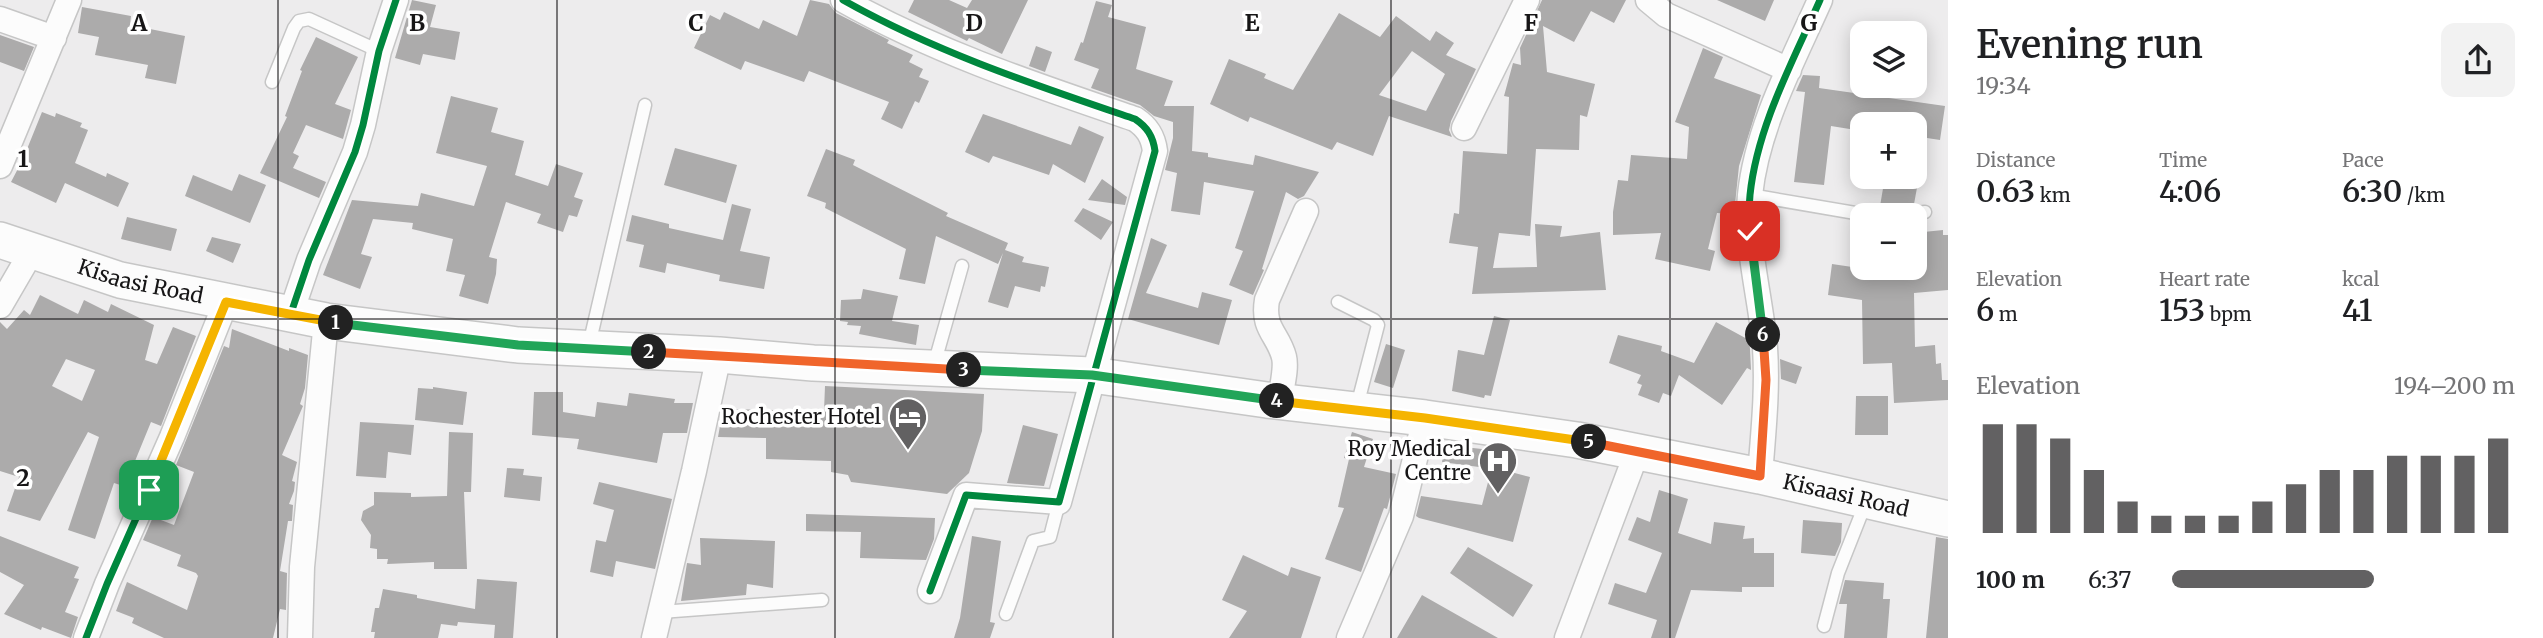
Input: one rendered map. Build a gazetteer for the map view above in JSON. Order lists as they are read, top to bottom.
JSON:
{
  "streets": {
    "main road": ["Kisaasi Road"]
  },
  "places": {
    "hotel": ["Rochester Hotel"],
    "hospital": ["Roy Medical Centre"]
  },
  "page": {
    "heading": ["Evening run", "19:34"],
    "map_buttons": ["+", "−"],
    "stats": [
      ["Distance", "0.63 km"],
      ["Time", "4:06"],
      ["Pace", "6:30 /km"],
      ["Elevation", "6 m"],
      ["Heart rate", "153 bpm"],
      ["kcal", "41"]
    ],
    "pins": [
      "1",
      "6",
      "2",
      "3",
      "4",
      "5"
    ],
    "chart": ["Elevation", "194–200 m"],
    "list": [
      {
        "name": "100 m",
        "note": "6:37"
      }
    ]
  },
  "grid": {
    "columns": [
      "A",
      "B",
      "C",
      "D",
      "E",
      "F",
      "G"
    ],
    "rows": ["1", "2"]
  }
}
